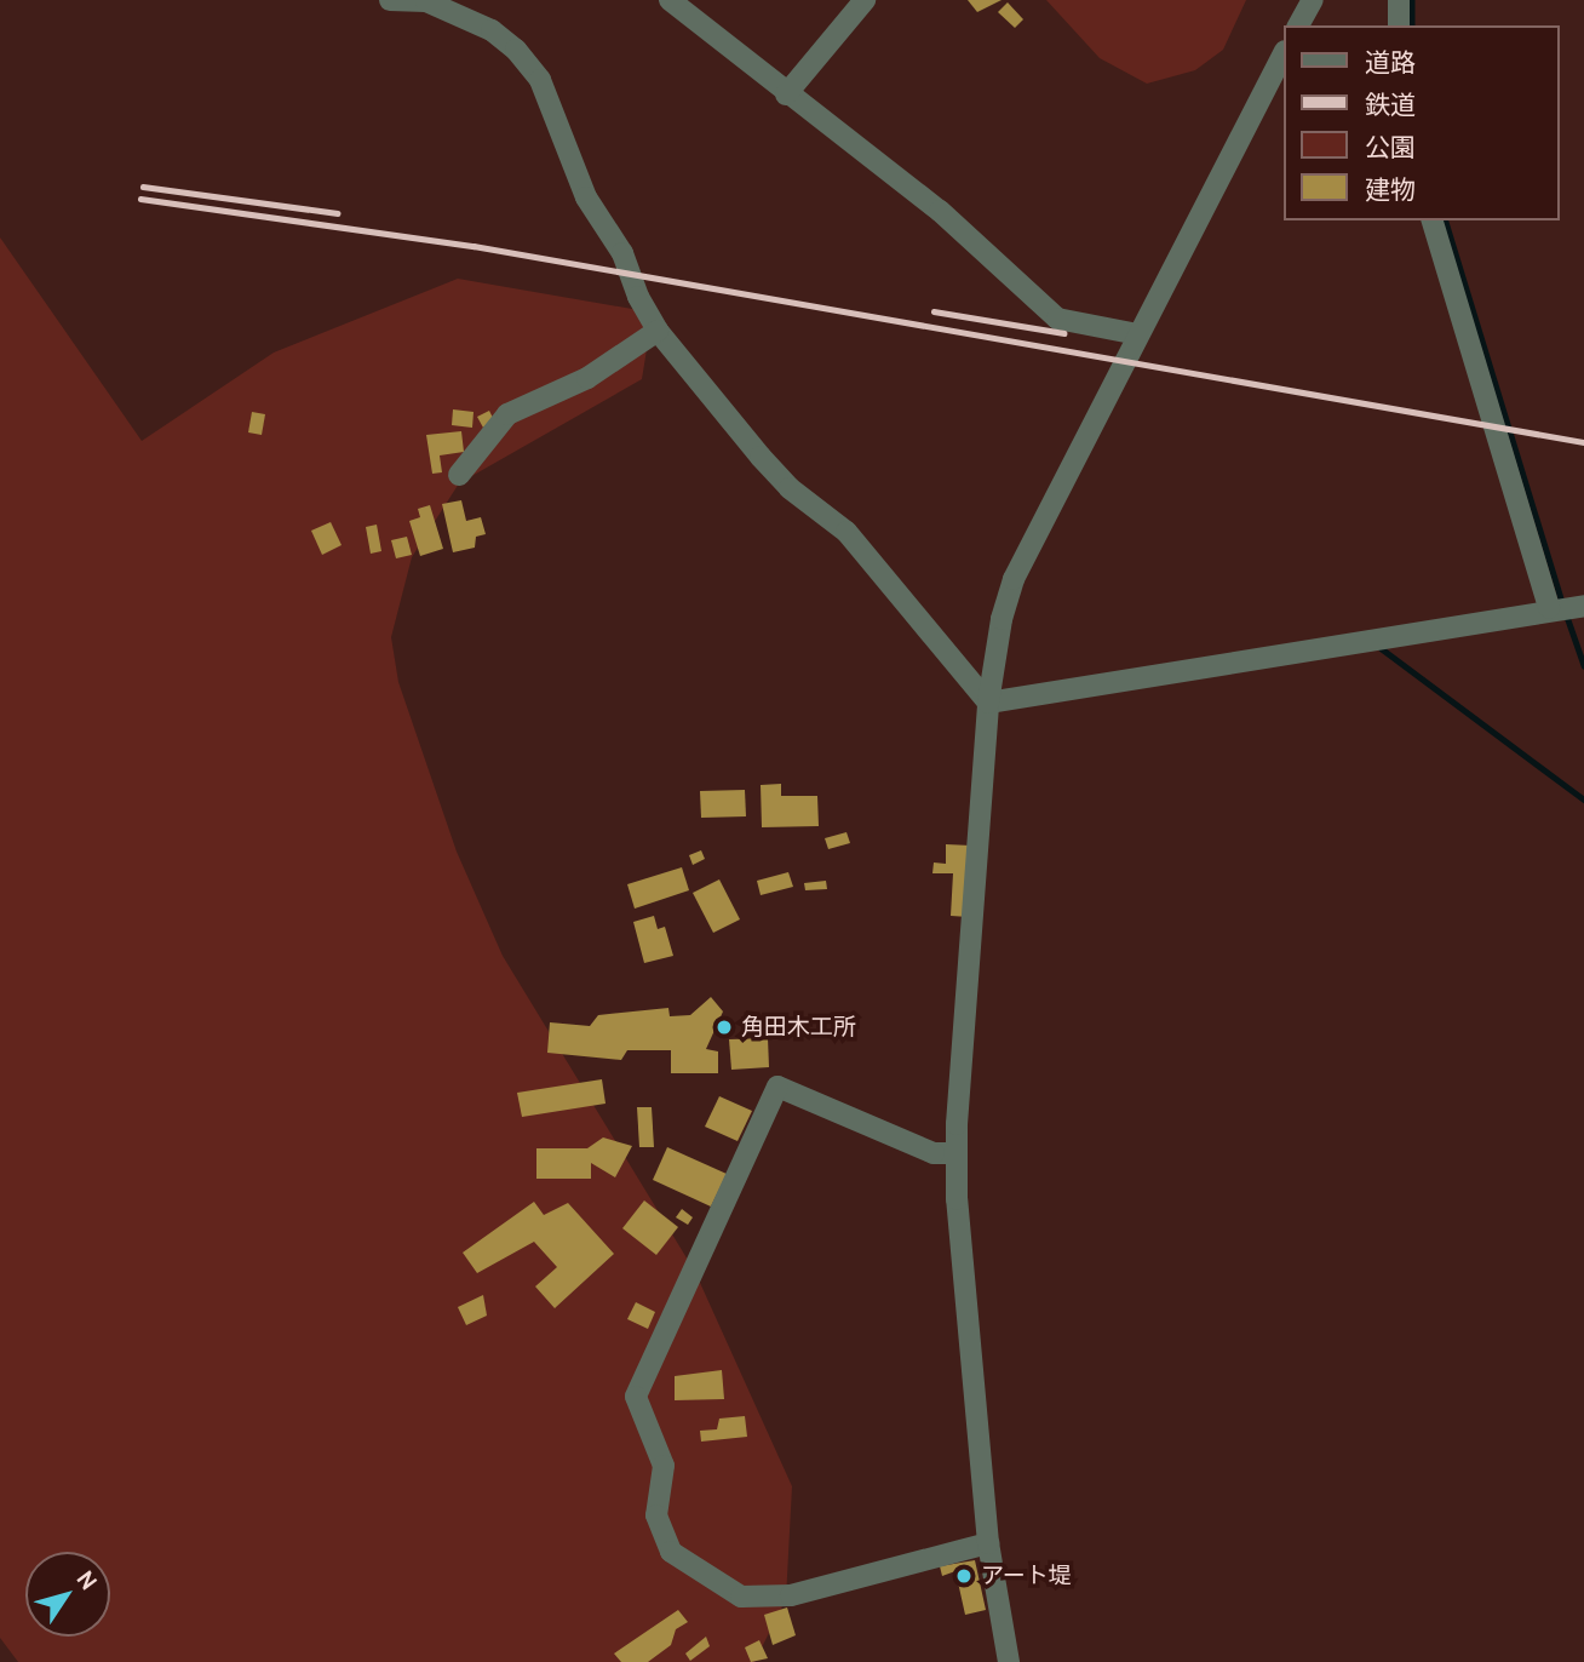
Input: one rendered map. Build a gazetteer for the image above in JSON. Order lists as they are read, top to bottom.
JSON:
{
  "places": ["角田木工所", "アート堤"],
  "legend": [
    "道路",
    "鉄道",
    "公園",
    "建物"
  ],
  "north": "top right"
}
